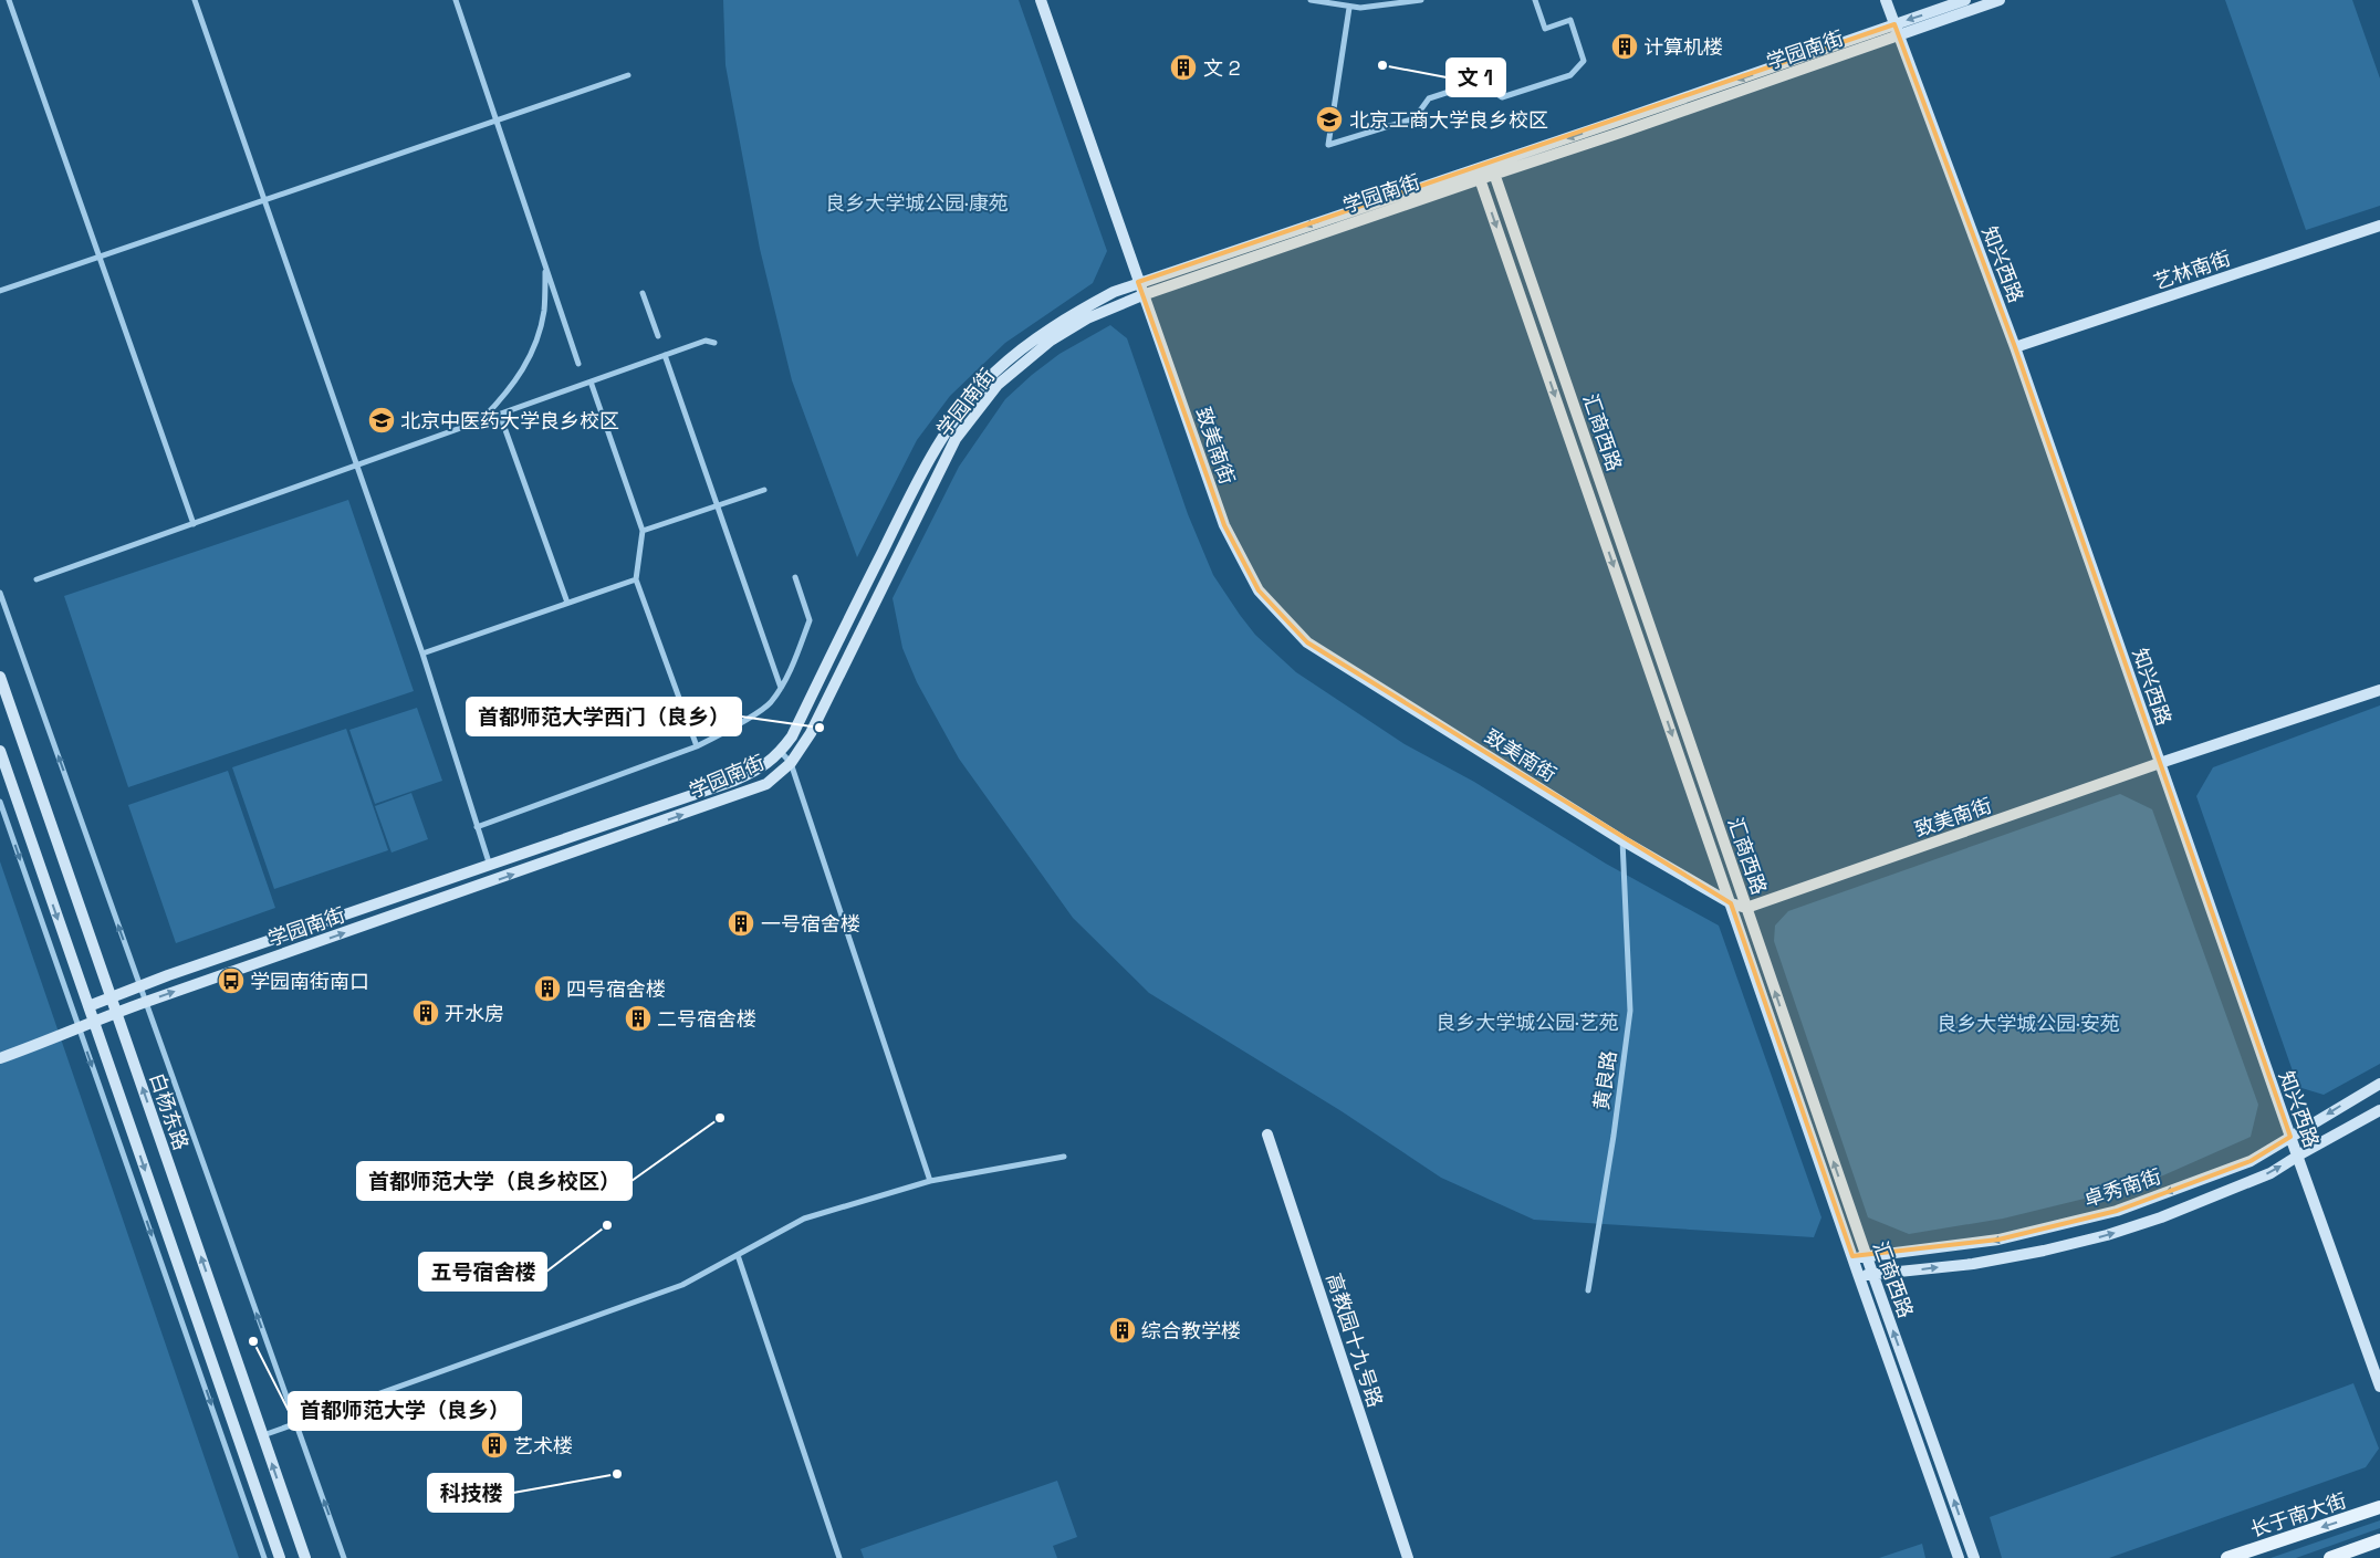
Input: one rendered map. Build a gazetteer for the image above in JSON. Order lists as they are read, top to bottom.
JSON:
{
  "streets": {
    "main road": ["长于南大街"],
    "street": [
      "学园南街",
      "知兴西路",
      "艺林南街",
      "汇商西路",
      "致美南街",
      "黄良路",
      "白杨东路",
      "卓秀南街",
      "高教园十九号路"
    ]
  },
  "crossings": [
    ["学园南街", "知兴西路"],
    ["学园南街", "汇商西路"],
    ["学园南街", "致美南街"],
    ["学园南街", "白杨东路"],
    ["知兴西路", "艺林南街"],
    ["知兴西路", "致美南街"],
    ["知兴西路", "卓秀南街"],
    ["汇商西路", "致美南街"],
    ["汇商西路", "卓秀南街"],
    ["致美南街", "黄良路"]
  ],
  "parks": ["良乡大学城公园·康苑", "良乡大学城公园·艺苑", "良乡大学城公园·安苑"],
  "places": {
    "building": [
      "计算机楼",
      "文 2",
      "一号宿舍楼",
      "四号宿舍楼",
      "开水房",
      "二号宿舍楼",
      "综合教学楼",
      "艺术楼"
    ],
    "other": [
      "文 1",
      "首都师范大学西门（良乡）",
      "首都师范大学（良乡校区）",
      "五号宿舍楼",
      "首都师范大学（良乡）",
      "科技楼"
    ],
    "school or university": ["北京工商大学良乡校区", "北京中医药大学良乡校区"],
    "bus stop": ["学园南街南口"]
  }
}
